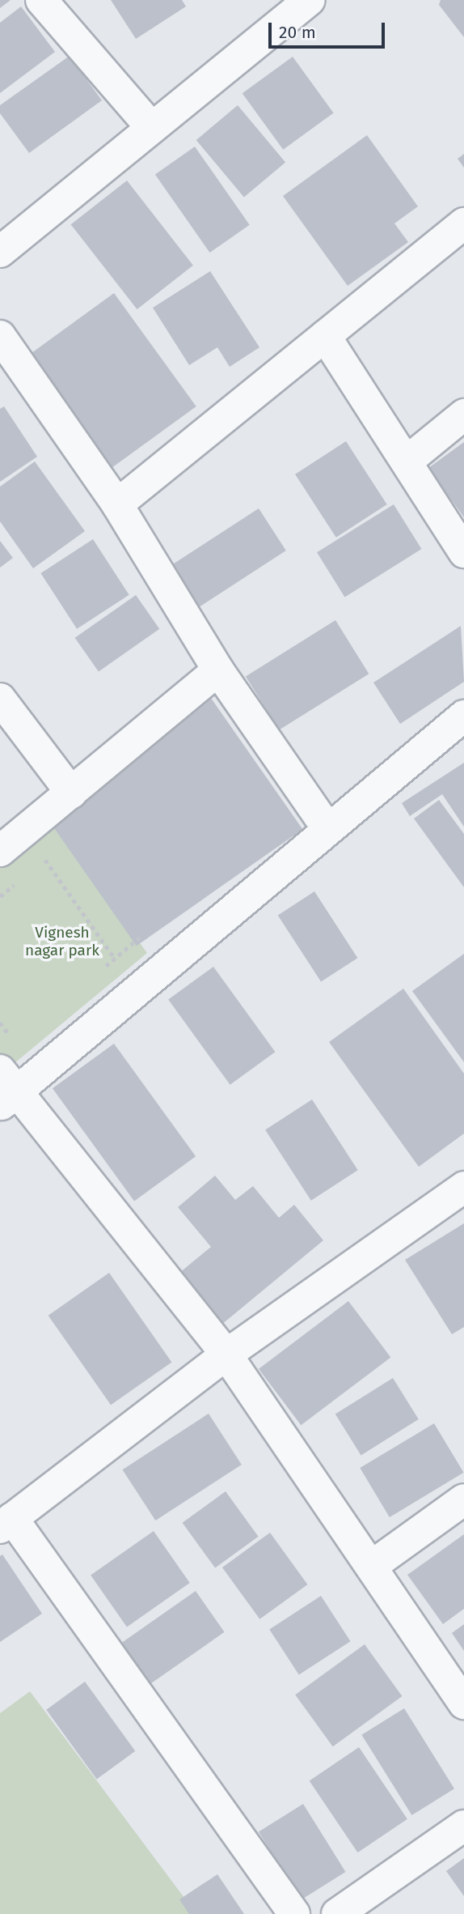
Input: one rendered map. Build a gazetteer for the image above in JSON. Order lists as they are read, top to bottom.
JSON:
{
  "parks": ["Vignesh nagar park"],
  "scale_bar": "20 m"
}
